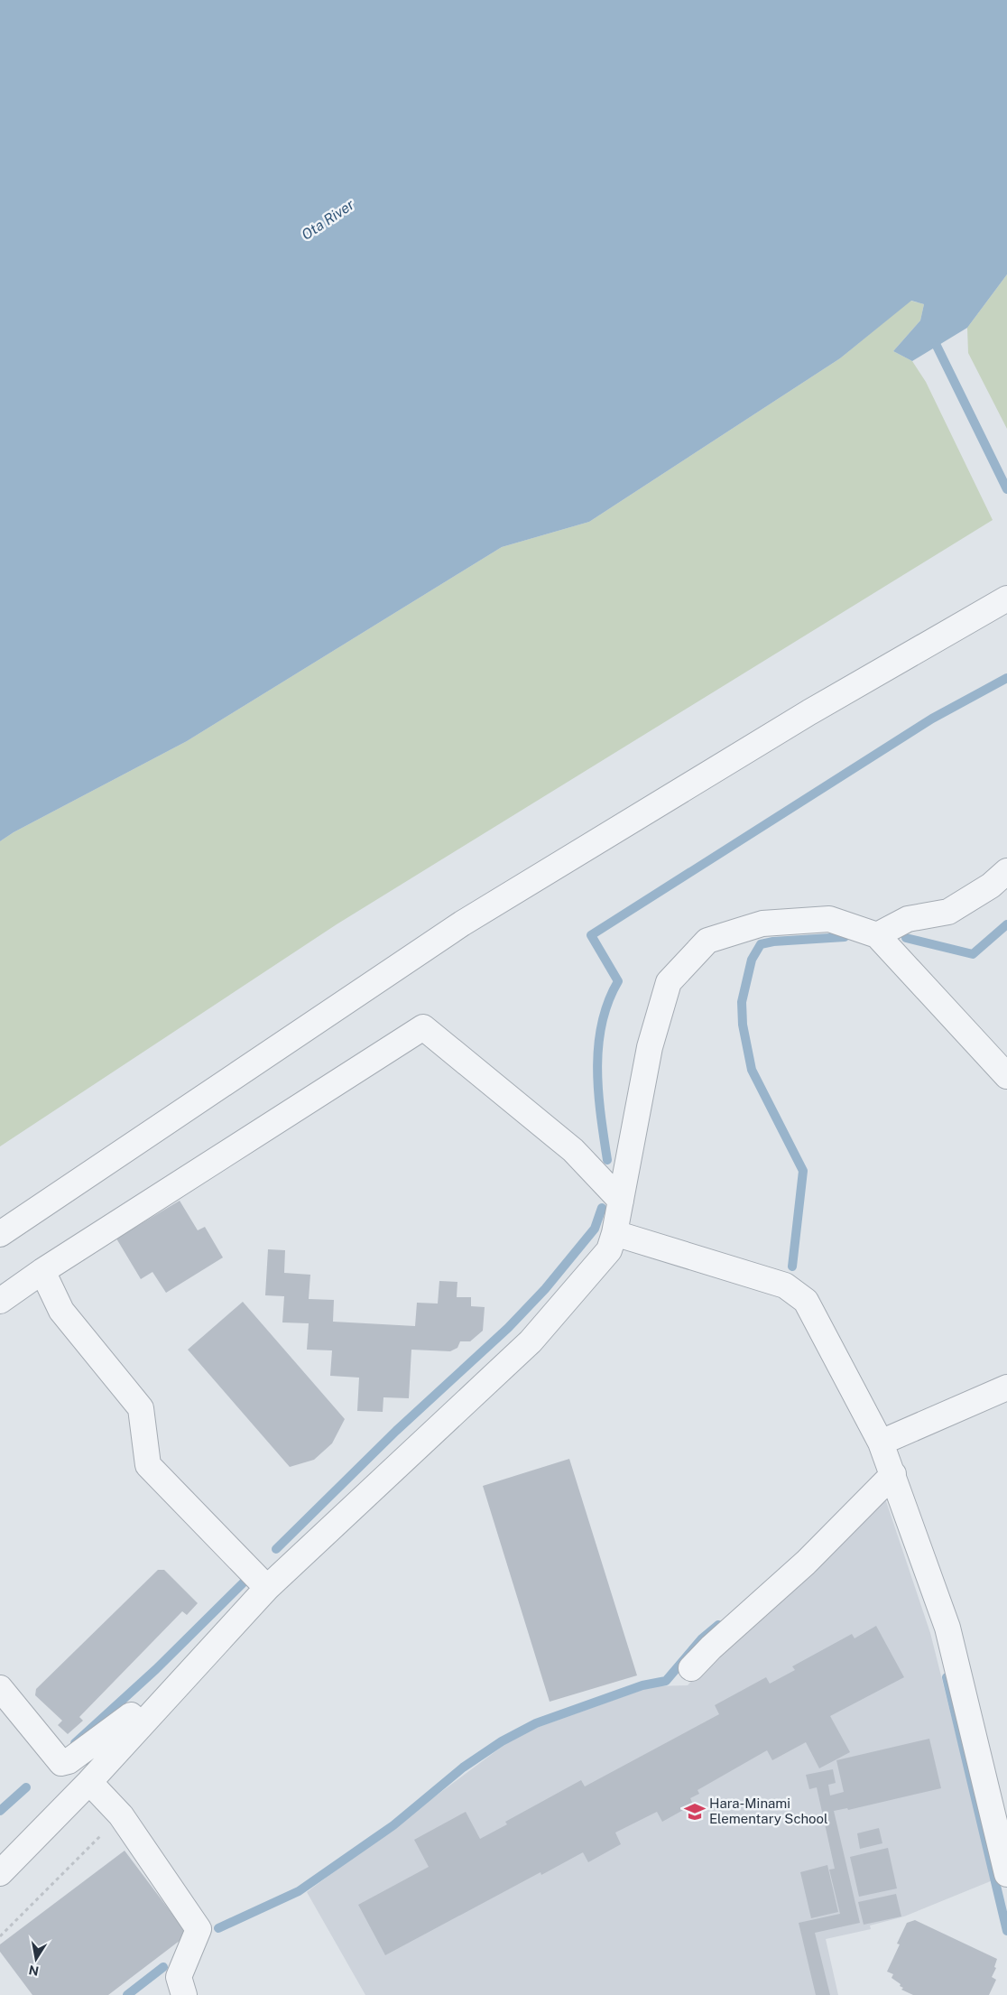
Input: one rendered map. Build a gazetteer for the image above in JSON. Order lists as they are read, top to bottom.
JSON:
{
  "water": ["Ota River"],
  "places": {
    "school or university": ["Hara-Minami Elementary School"]
  },
  "north": "bottom"
}
